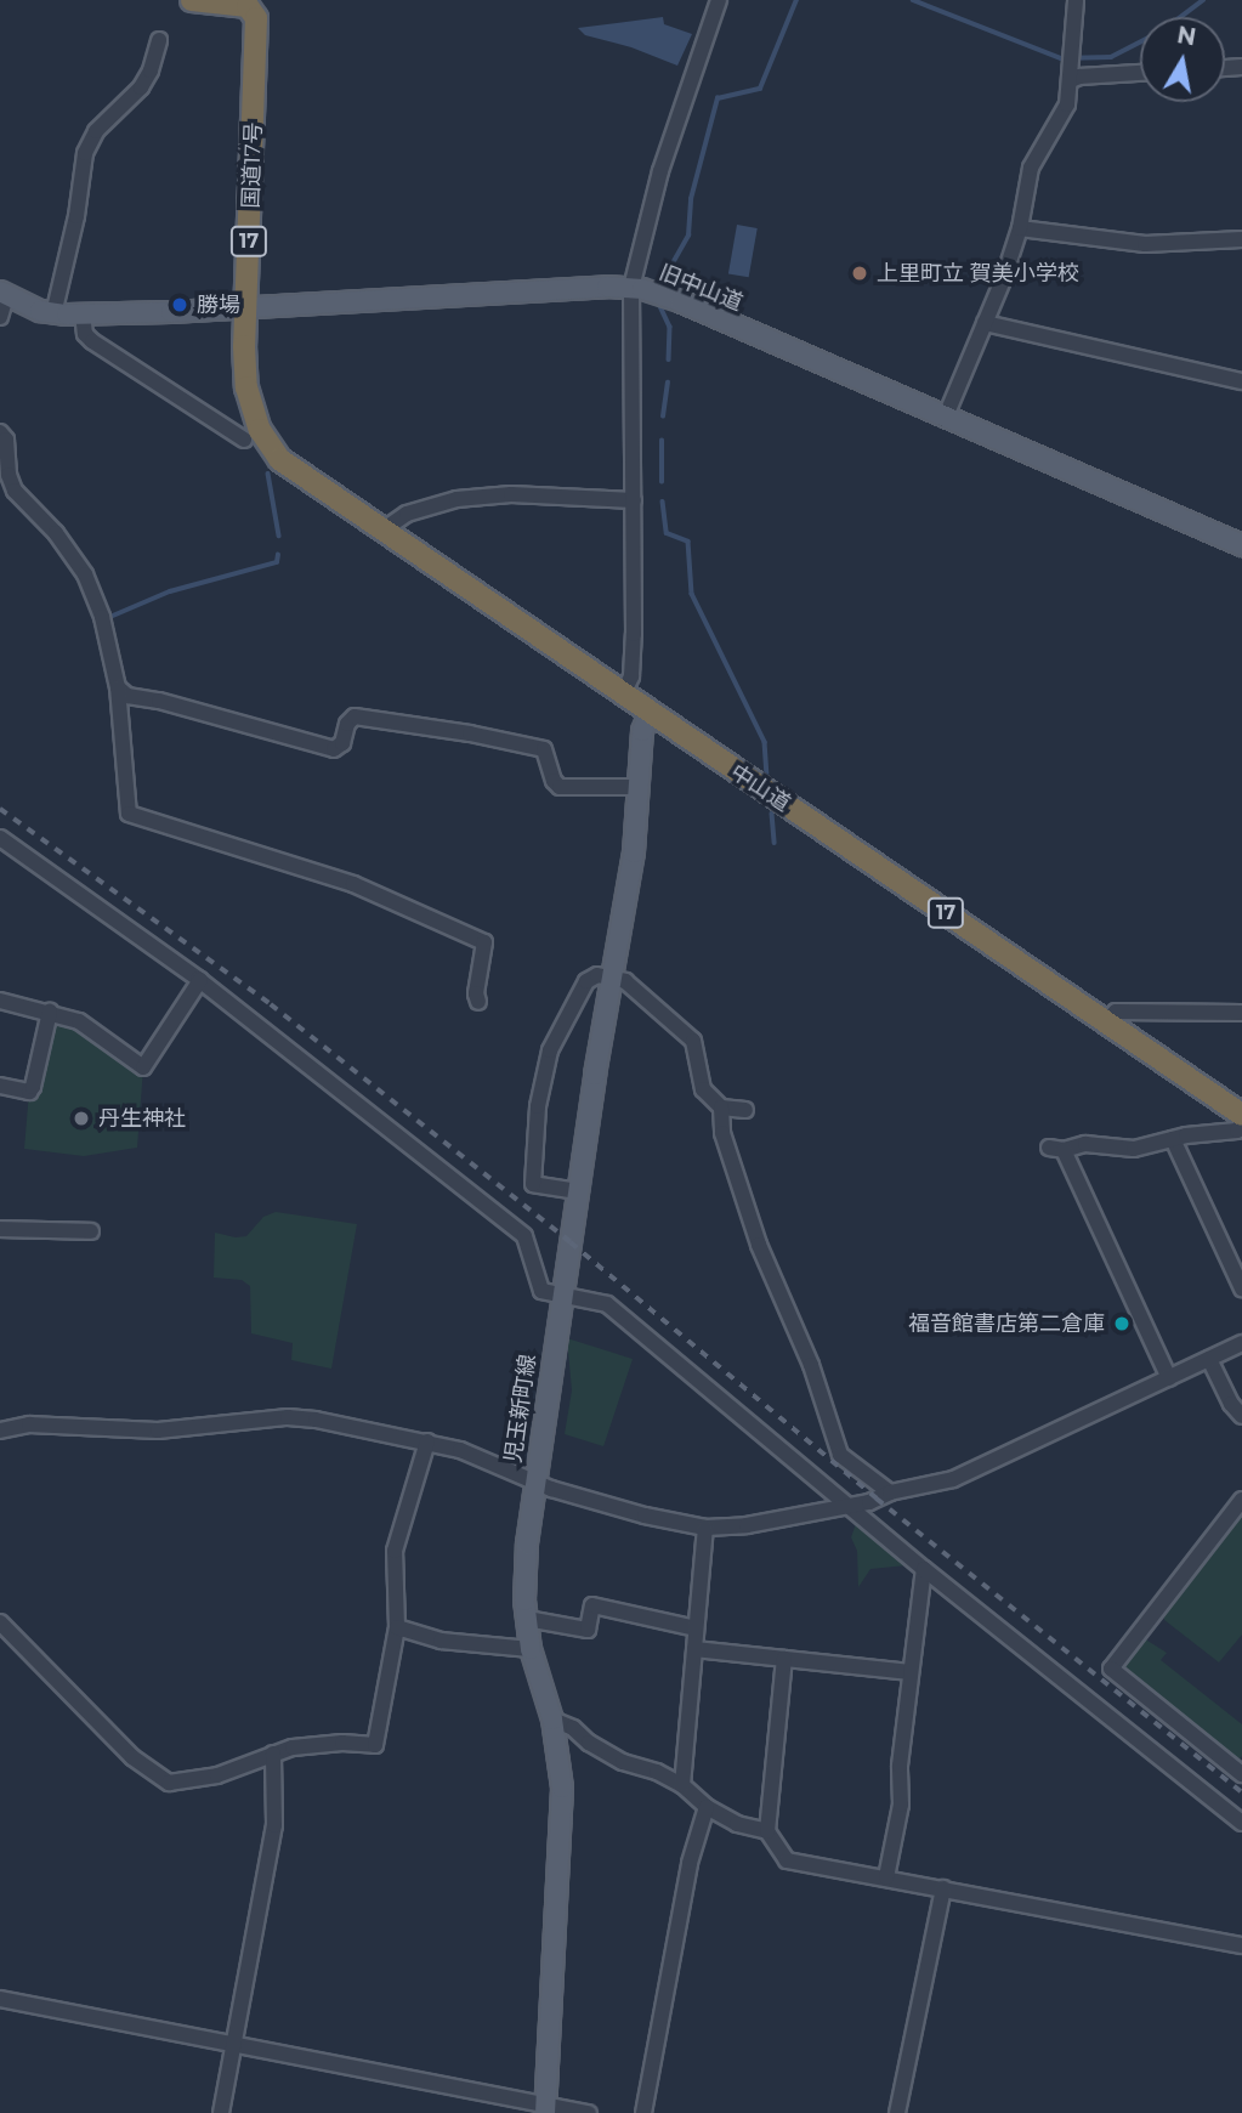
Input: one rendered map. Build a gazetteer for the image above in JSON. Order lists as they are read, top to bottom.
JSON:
{
  "streets": {
    "highway": ["国道17号", "17", "中山道"],
    "main road": ["旧中山道", "児玉新町線"]
  },
  "crossings": [
    ["国道17号", "17"],
    ["国道17号", "旧中山道"],
    ["国道17号", "中山道"],
    ["中山道", "児玉新町線"]
  ],
  "places": [
    "上里町立 賀美小学校",
    "勝場",
    "丹生神社",
    "福音館書店第二倉庫"
  ],
  "north": "top"
}
